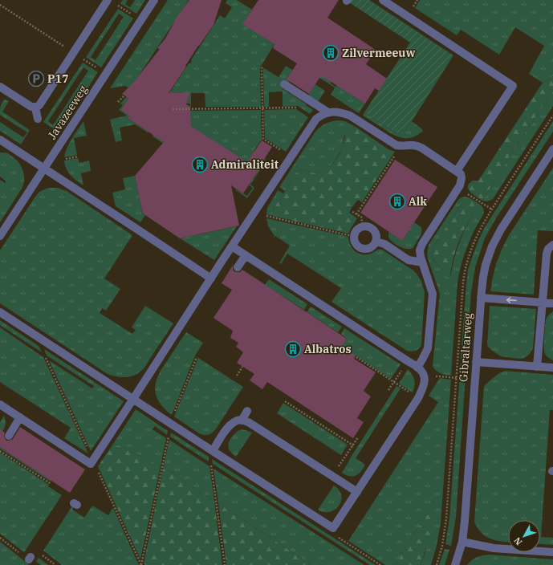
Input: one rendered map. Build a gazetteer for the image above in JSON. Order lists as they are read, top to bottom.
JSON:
{
  "streets": {
    "street": ["Javazeeweg", "Gibraltarweg"]
  },
  "places": {
    "building": [
      "Zilvermeeuw",
      "Admiraliteit",
      "Alk",
      "Albatros"
    ],
    "parking": ["P17"]
  },
  "north": "bottom left"
}
